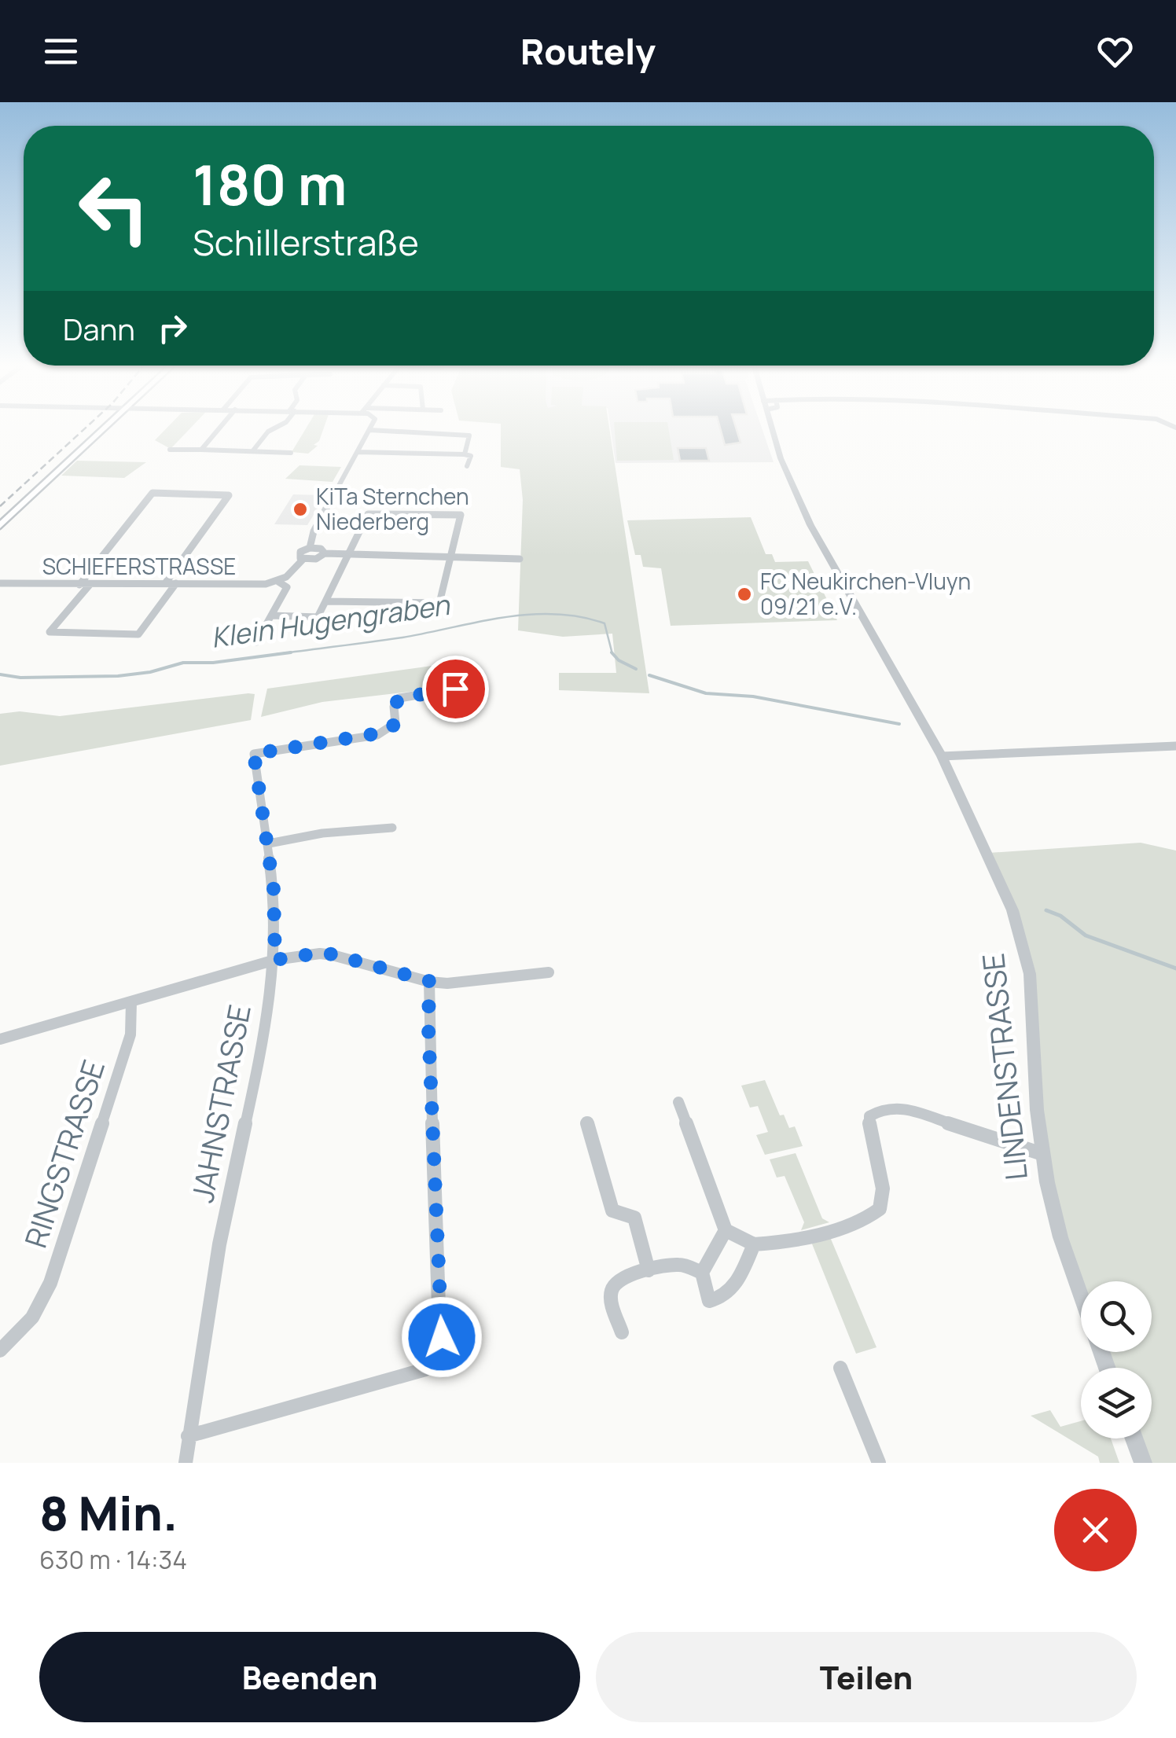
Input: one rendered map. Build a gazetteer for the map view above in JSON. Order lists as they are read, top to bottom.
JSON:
{
  "streets": {
    "street": [
      "SCHIEFERSTRASSE",
      "LINDENSTRASSE",
      "JAHNSTRASSE",
      "RINGSTRASSE"
    ]
  },
  "water": ["Klein Hugengraben"],
  "places": ["KiTa Sternchen Niederberg", "FC Neukirchen-Vluyn 09/21 e.V."],
  "page": {
    "header": "Routely",
    "turn": ["180 m", "Schillerstraße"],
    "then": "Dann",
    "heading": ["8 Min.", "630 m · 14:34"],
    "buttons": ["Beenden", "Teilen"]
  }
}
